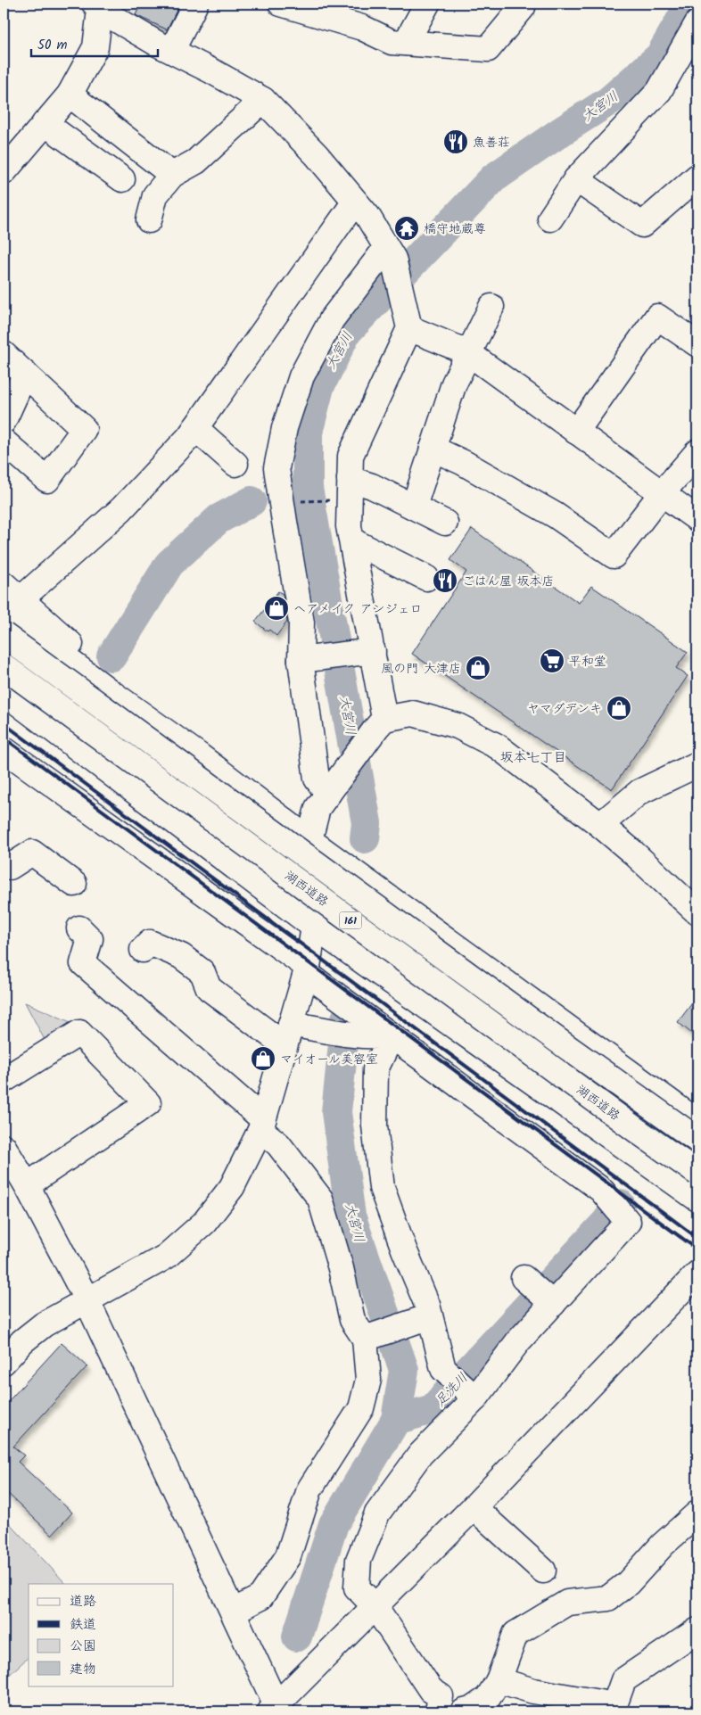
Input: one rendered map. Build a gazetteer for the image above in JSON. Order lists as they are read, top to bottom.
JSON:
{
  "streets": {
    "main road": ["湖西道路", "161"]
  },
  "districts": ["坂本七丁目"],
  "water": ["大宮川", "足洗川"],
  "places": {
    "restaurant": ["魚善荘", "ごはん屋 坂本店"],
    "temple": ["橋守地蔵尊"],
    "shop": [
      "ヘアメイク アンジェロ",
      "風の門 大津店",
      "ヤマダデンキ",
      "マイオール美容室"
    ],
    "supermarket": ["平和堂"]
  },
  "legend": [
    "道路",
    "鉄道",
    "公園",
    "建物"
  ],
  "scale_bar": "50 m"
}
